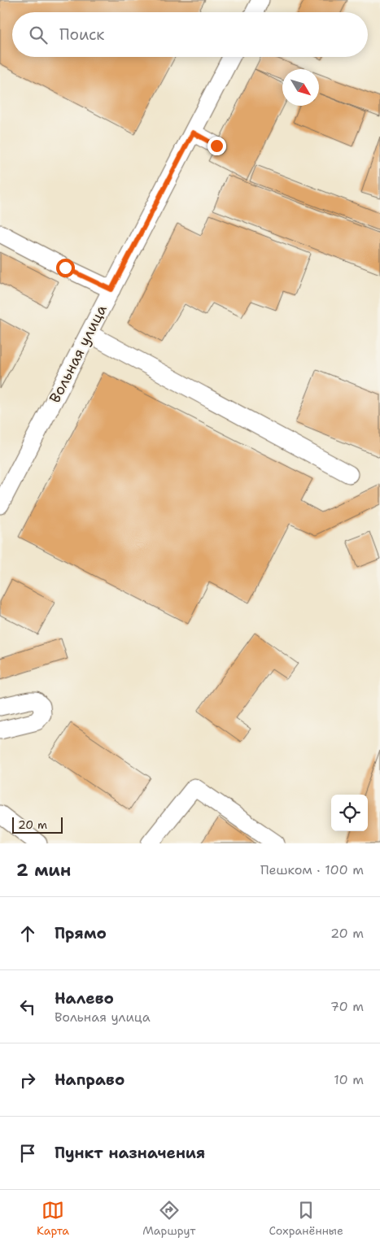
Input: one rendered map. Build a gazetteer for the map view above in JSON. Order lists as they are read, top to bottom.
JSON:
{
  "streets": {
    "street": ["Вольная улица"]
  },
  "scale_bar": "20 m",
  "north": "bottom right",
  "page": {
    "search": "Поиск",
    "scale": "20 m",
    "heading": ["2 мин", "Пешком · 100 m"],
    "list": [
      ["Прямо", "20 m"],
      ["Налево", "Вольная улица", "70 m"],
      ["Направо", "10 m"],
      "Пункт назначения"
    ],
    "nav": ["Карта", "Маршрут", "Сохранённые"]
  }
}
